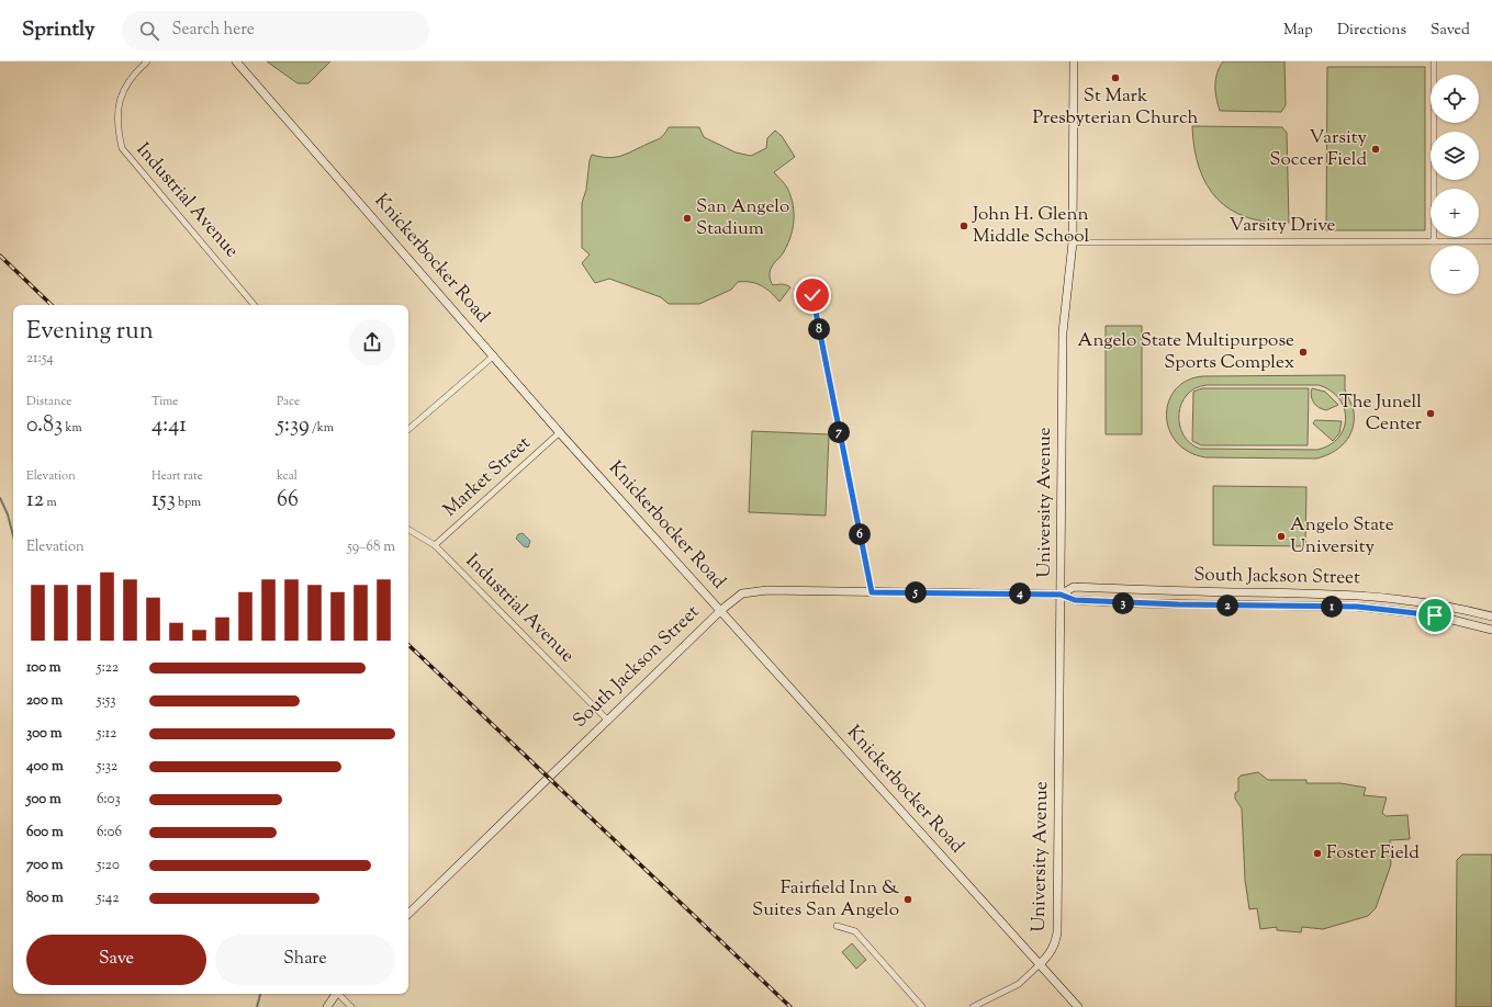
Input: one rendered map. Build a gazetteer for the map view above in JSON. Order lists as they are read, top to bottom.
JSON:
{
  "streets": {
    "street": [
      "Industrial Avenue",
      "Varsity Drive",
      "Knickerbocker Road",
      "Market Street",
      "University Avenue",
      "South Jackson Street"
    ]
  },
  "crossings": [
    ["Industrial Avenue", "Market Street"],
    ["Industrial Avenue", "South Jackson Street"],
    ["Varsity Drive", "University Avenue"],
    ["Knickerbocker Road", "Market Street"],
    ["Knickerbocker Road", "University Avenue"],
    ["Knickerbocker Road", "South Jackson Street"],
    ["University Avenue", "South Jackson Street"]
  ],
  "places": [
    "St Mark Presbyterian Church",
    "Varsity Soccer Field",
    "San Angelo Stadium",
    "John H. Glenn Middle School",
    "Angelo State Multipurpose Sports Complex",
    "The Junell Center",
    "Angelo State University",
    "Foster Field",
    "Fairfield Inn & Suites San Angelo"
  ],
  "page": {
    "header": "Sprintly",
    "search": "Search here",
    "nav": ["Map", "Directions", "Saved"],
    "map_buttons": ["+", "−"],
    "heading": ["Evening run", "21:54"],
    "pins": [
      "8",
      "7",
      "6",
      "5",
      "4",
      "3",
      "2",
      "1"
    ],
    "stats": [
      ["Distance", "0.83 km"],
      ["Time", "4:41"],
      ["Pace", "5:39 /km"],
      ["Elevation", "12 m"],
      ["Heart rate", "153 bpm"],
      ["kcal", "66"]
    ],
    "chart": ["Elevation", "59–68 m"],
    "list": [
      {
        "name": "100 m",
        "note": "5:22"
      },
      {
        "name": "200 m",
        "note": "5:53"
      },
      {
        "name": "300 m",
        "note": "5:12"
      },
      {
        "name": "400 m",
        "note": "5:32"
      },
      {
        "name": "500 m",
        "note": "6:03"
      },
      {
        "name": "600 m",
        "note": "6:06"
      },
      {
        "name": "700 m",
        "note": "5:20"
      },
      {
        "name": "800 m",
        "note": "5:42"
      }
    ],
    "buttons": ["Save", "Share"]
  }
}
